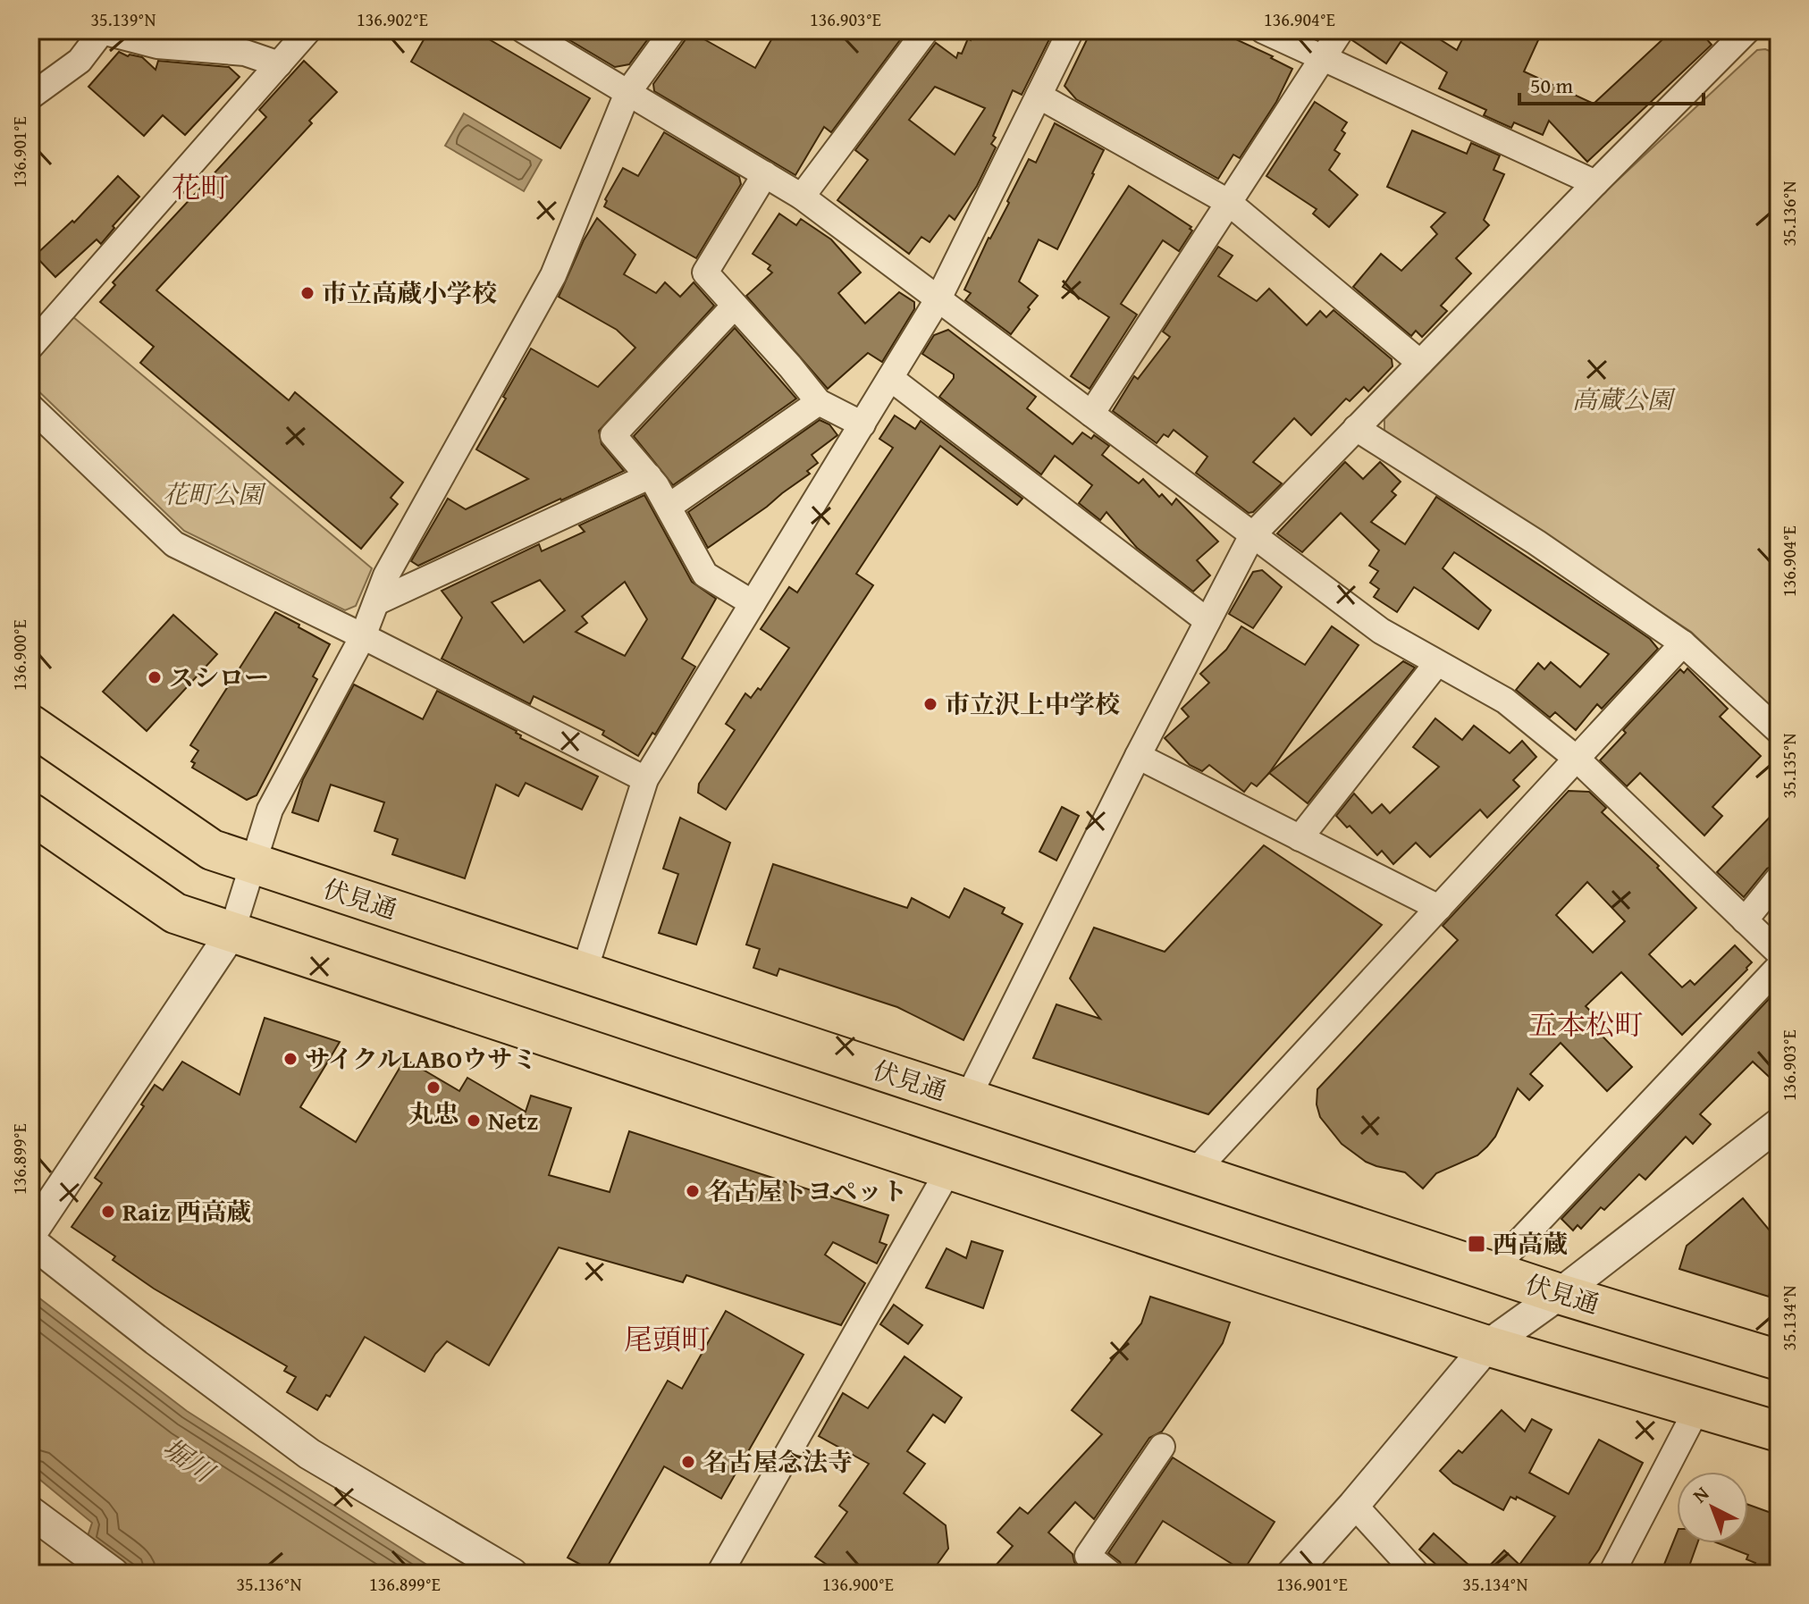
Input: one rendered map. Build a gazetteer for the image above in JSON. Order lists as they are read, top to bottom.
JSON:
{
  "streets": {
    "highway": ["伏見通"]
  },
  "districts": ["花町", "五本松町", "尾頭町"],
  "water": ["堀川"],
  "parks": ["高蔵公園", "花町公園"],
  "places": {
    "other": [
      "市立高蔵小学校",
      "スシロー",
      "市立沢上中学校",
      "サイクルLABOウサミ",
      "丸忠",
      "Netz",
      "名古屋トヨペット",
      "Raiz 西高蔵",
      "名古屋念法寺"
    ],
    "transit": ["西高蔵"]
  },
  "scale_bar": "50 m",
  "north": "top left",
  "coordinates": [
    "35.139°N",
    "136.902°E",
    "136.903°E",
    "136.904°E",
    "136.901°E",
    "35.136°N",
    "136.900°E",
    "35.135°N",
    "136.899°E",
    "35.134°N"
  ]
}
